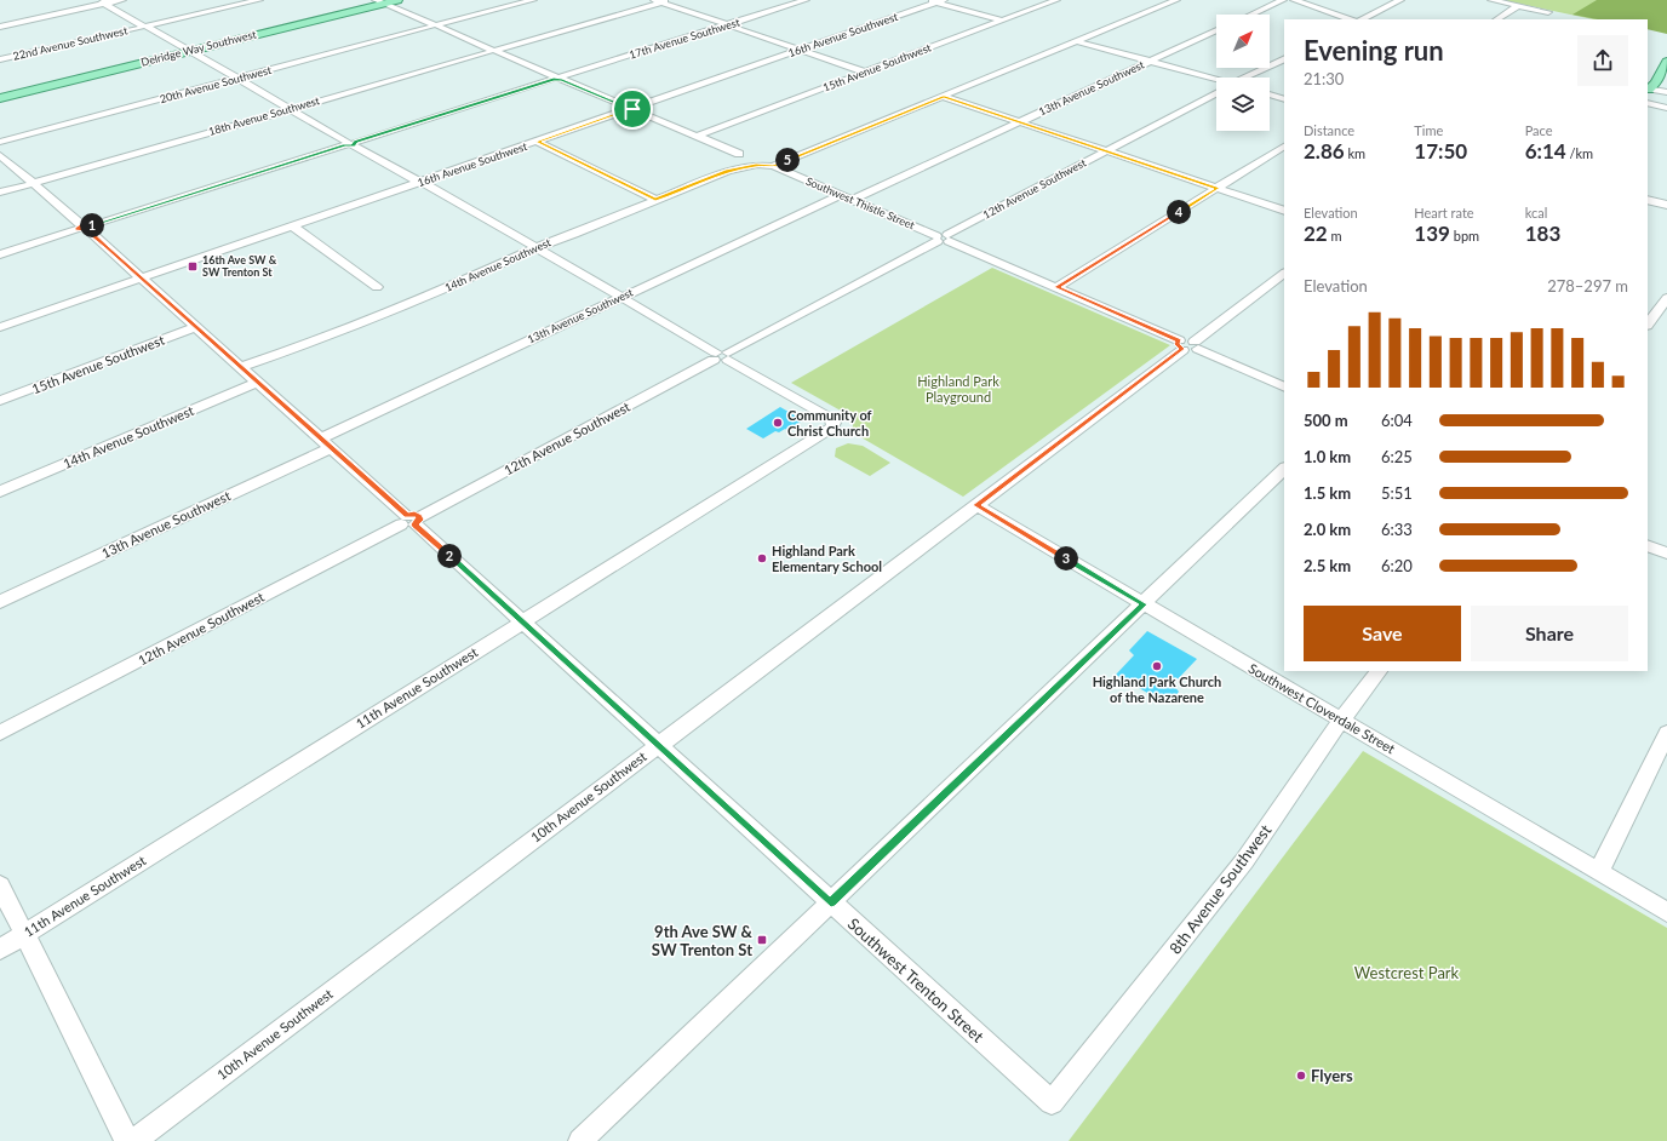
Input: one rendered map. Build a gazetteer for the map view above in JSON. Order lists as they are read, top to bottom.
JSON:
{
  "streets": {
    "main road": ["Delridge Way Southwest"],
    "street": [
      "16th Avenue Southwest",
      "17th Avenue Southwest",
      "22nd Avenue Southwest",
      "15th Avenue Southwest",
      "20th Avenue Southwest",
      "13th Avenue Southwest",
      "18th Avenue Southwest",
      "12th Avenue Southwest",
      "Southwest Thistle Street",
      "14th Avenue Southwest",
      "11th Avenue Southwest",
      "Southwest Cloverdale Street",
      "10th Avenue Southwest",
      "8th Avenue Southwest",
      "Southwest Trenton Street"
    ]
  },
  "crossings": [
    ["16th Avenue Southwest", "Southwest Trenton Street"],
    ["17th Avenue Southwest", "Southwest Trenton Street"],
    ["15th Avenue Southwest", "Southwest Trenton Street"],
    ["13th Avenue Southwest", "Southwest Thistle Street"],
    ["13th Avenue Southwest", "Southwest Trenton Street"],
    ["18th Avenue Southwest", "Southwest Trenton Street"],
    ["12th Avenue Southwest", "Southwest Thistle Street"],
    ["12th Avenue Southwest", "11th Avenue Southwest"],
    ["12th Avenue Southwest", "Southwest Trenton Street"],
    ["Southwest Thistle Street", "14th Avenue Southwest"],
    ["Southwest Thistle Street", "10th Avenue Southwest"],
    ["14th Avenue Southwest", "Southwest Trenton Street"],
    ["11th Avenue Southwest", "Southwest Trenton Street"],
    ["Southwest Cloverdale Street", "10th Avenue Southwest"],
    ["Southwest Cloverdale Street", "8th Avenue Southwest"],
    ["10th Avenue Southwest", "Southwest Trenton Street"],
    ["8th Avenue Southwest", "Southwest Trenton Street"]
  ],
  "parks": ["Highland Park Playground", "Westcrest Park"],
  "places": {
    "transit": ["16th Ave SW & SW Trenton St", "9th Ave SW & SW Trenton St"],
    "other": [
      "Community of Christ Church",
      "Highland Park Elementary School",
      "Highland Park Church of the Nazarene",
      "Flyers"
    ]
  },
  "north": "top right",
  "page": {
    "heading": ["Evening run", "21:30"],
    "stats": [
      ["Distance", "2.86 km"],
      ["Time", "17:50"],
      ["Pace", "6:14 /km"],
      ["Elevation", "22 m"],
      ["Heart rate", "139 bpm"],
      ["kcal", "183"]
    ],
    "pins": [
      "5",
      "4",
      "1",
      "2",
      "3"
    ],
    "chart": ["Elevation", "278–297 m"],
    "list": [
      {
        "name": "500 m",
        "note": "6:04"
      },
      {
        "name": "1.0 km",
        "note": "6:25"
      },
      {
        "name": "1.5 km",
        "note": "5:51"
      },
      {
        "name": "2.0 km",
        "note": "6:33"
      },
      {
        "name": "2.5 km",
        "note": "6:20"
      }
    ],
    "buttons": ["Save", "Share"]
  }
}
